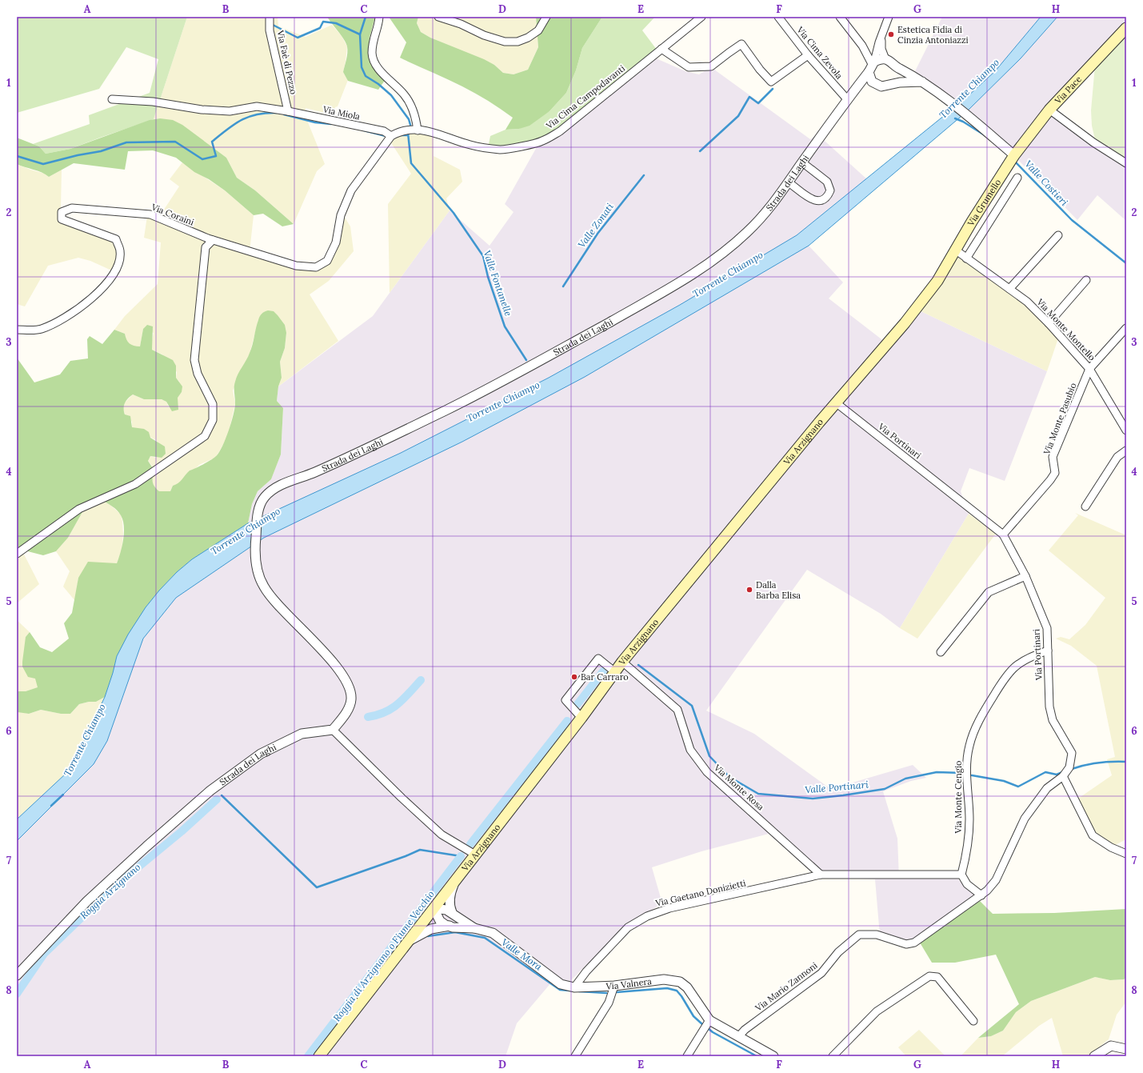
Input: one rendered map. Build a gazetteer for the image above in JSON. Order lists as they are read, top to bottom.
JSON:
{
  "streets": {
    "main road": ["Via Pace", "Via Grumello", "Via Arzignano"],
    "street": [
      "Via Cima Zevola",
      "Via Faè di Pezzo",
      "Via Cima Campodavanti",
      "Via Miola",
      "Strada dei Laghi",
      "Via Coraini",
      "Via Monte Montello",
      "Via Monte Pasubio",
      "Via Portinari",
      "Via Monte Rosa",
      "Via Monte Cengio",
      "Via Gaetano Donizietti",
      "Via Valnera",
      "Via Mario Zannoni"
    ]
  },
  "crossings": [
    ["Via Cima Zevola", "Strada dei Laghi"],
    ["Via Faè di Pezzo", "Via Miola"],
    ["Via Pace", "Via Grumello"],
    ["Via Cima Campodavanti", "Via Miola"],
    ["Via Cima Campodavanti", "Via Coraini"],
    ["Via Miola", "Via Coraini"],
    ["Via Grumello", "Via Monte Montello"],
    ["Via Grumello", "Via Arzignano"],
    ["Via Monte Montello", "Via Monte Pasubio"],
    ["Via Monte Montello", "Via Arzignano"],
    ["Via Monte Pasubio", "Via Portinari"],
    ["Via Portinari", "Via Arzignano"],
    ["Via Portinari", "Via Monte Cengio"],
    ["Via Portinari", "Via Mario Zannoni"],
    ["Via Arzignano", "Via Monte Rosa"],
    ["Via Arzignano", "Via Valnera"],
    ["Via Monte Rosa", "Via Gaetano Donizietti"],
    ["Via Gaetano Donizietti", "Via Valnera"],
    ["Via Valnera", "Via Mario Zannoni"]
  ],
  "water": [
    "Torrente Chiampo",
    "Valle Costieri",
    "Valle Zonati",
    "Valle Fontanelle",
    "Valle Portinari",
    "Roggia Arzignano",
    "Valle Mora",
    "Roggia di Arzignano o Fiume Vecchio"
  ],
  "places": ["Estetica Fidia di Cinzia Antoniazzi", "Dalla Barba Elisa", "Bar Carraro"],
  "grid": {
    "columns": [
      "A",
      "B",
      "C",
      "D",
      "E",
      "F",
      "G",
      "H"
    ],
    "rows": [
      "1",
      "2",
      "3",
      "4",
      "5",
      "6",
      "7",
      "8"
    ]
  }
}
